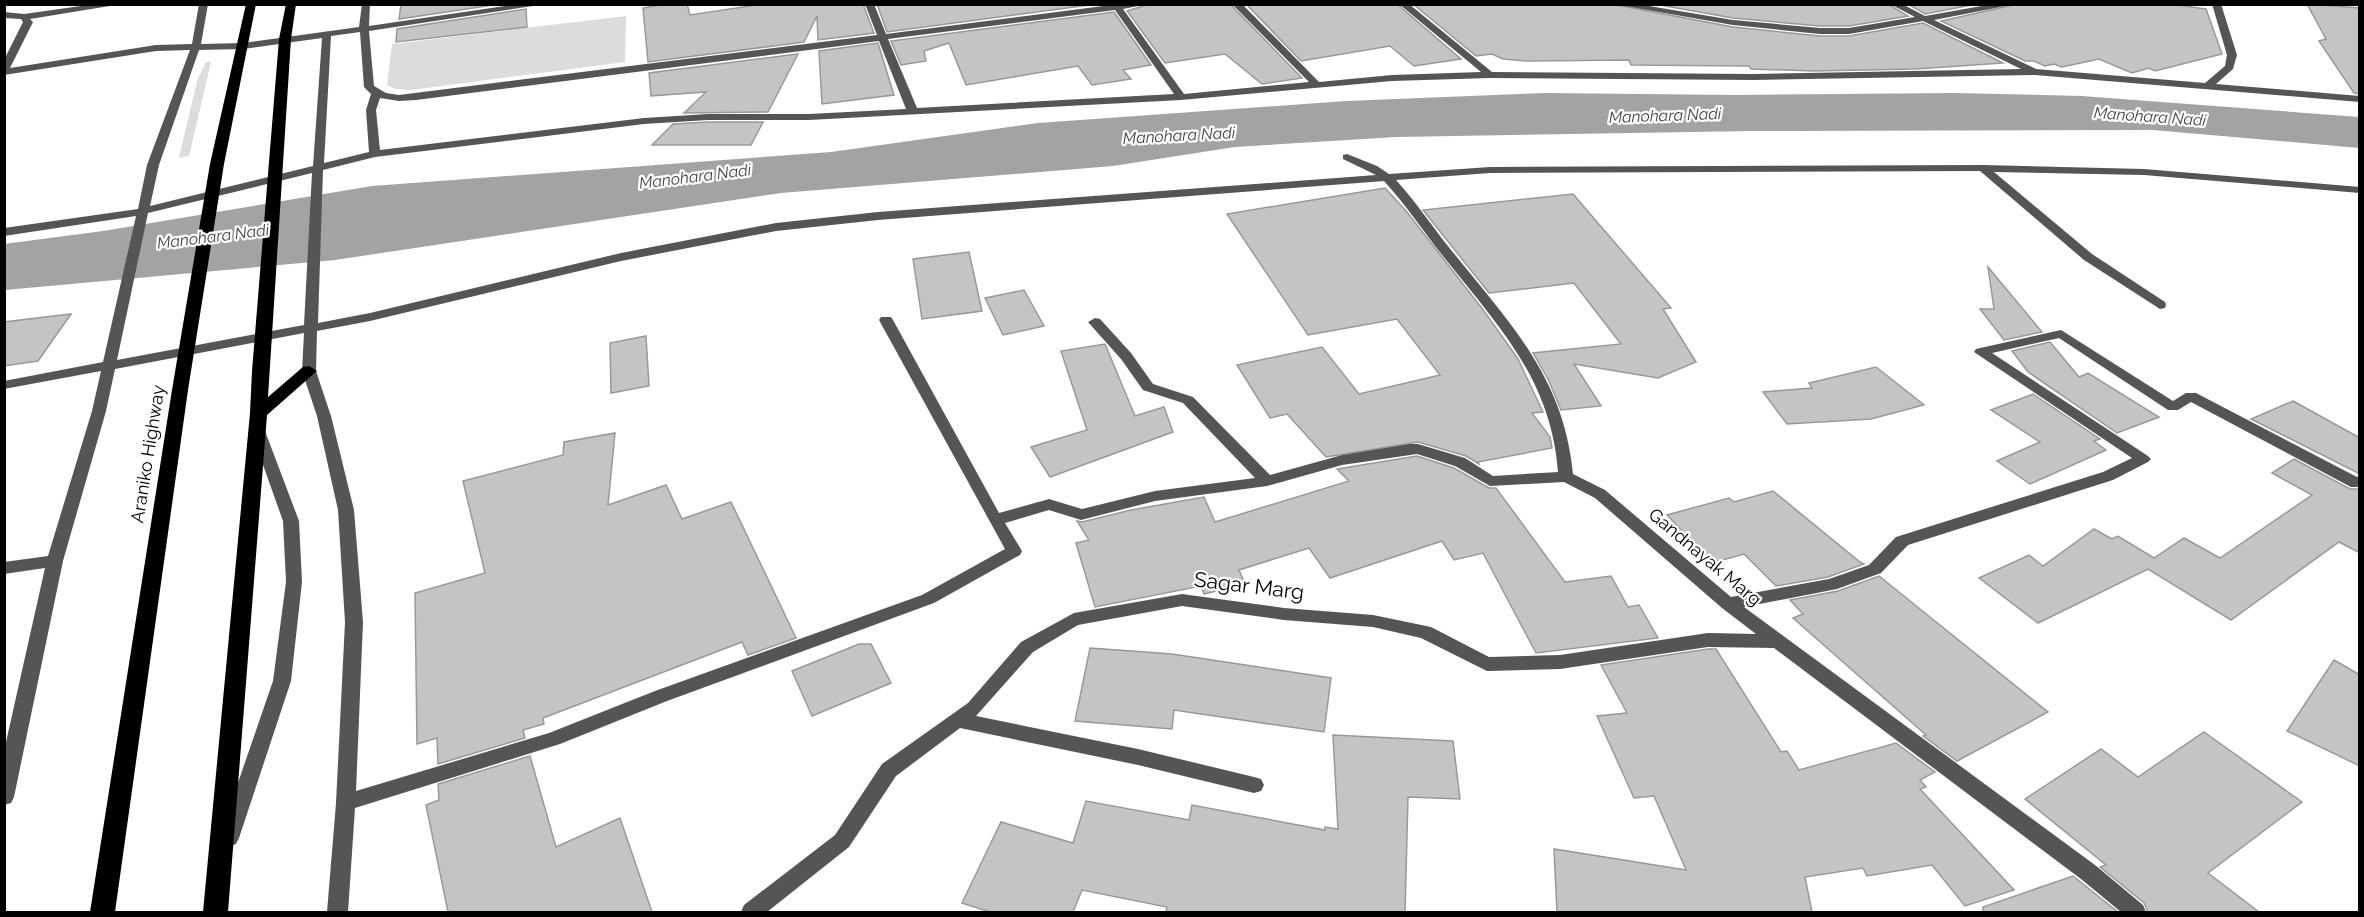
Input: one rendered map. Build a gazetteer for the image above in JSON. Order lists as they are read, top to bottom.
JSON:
{
  "streets": {
    "highway": ["Araniko Highway"],
    "street": ["Gandnayak Marg", "Sagar Marg"]
  },
  "crossings": [
    ["Gandnayak Marg", "Sagar Marg"]
  ],
  "water": ["Manohara Nadi"]
}
